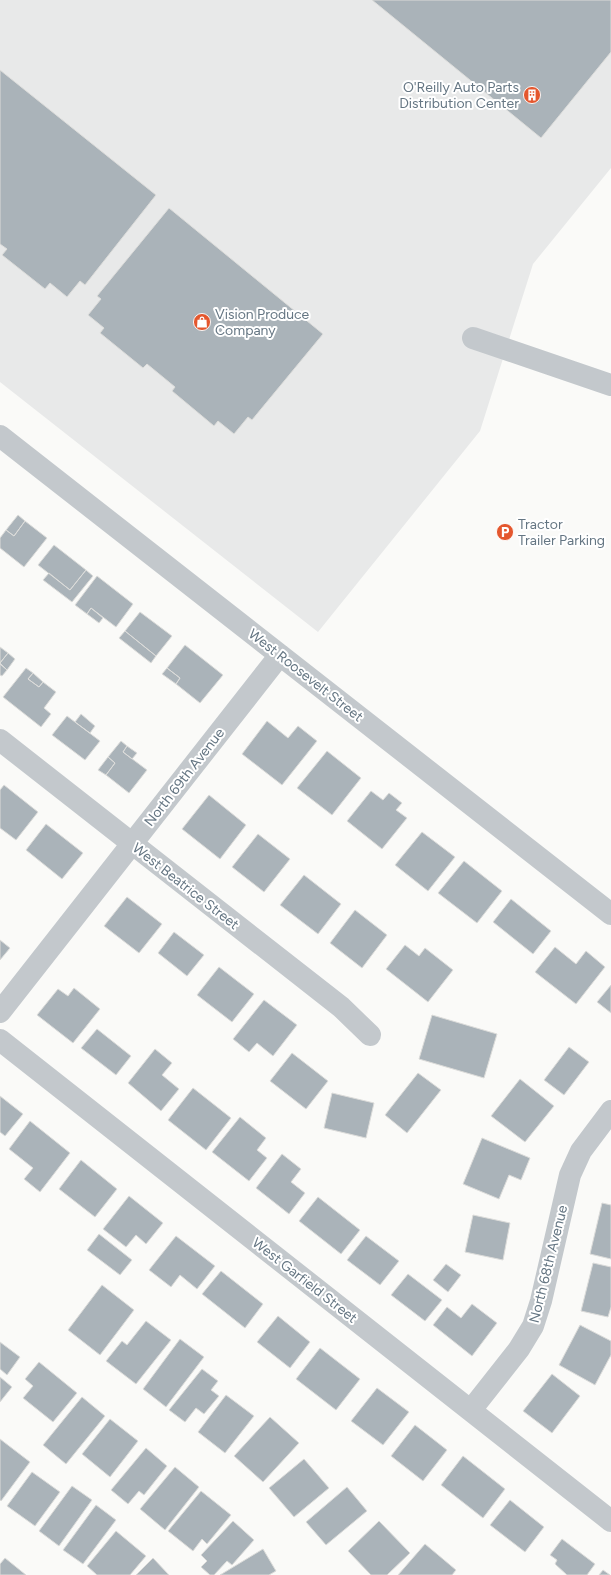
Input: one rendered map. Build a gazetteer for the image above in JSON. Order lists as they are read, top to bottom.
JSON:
{
  "streets": {
    "street": [
      "West Roosevelt Street",
      "North 69th Avenue",
      "West Beatrice Street",
      "North 68th Avenue",
      "West Garfield Street"
    ]
  },
  "crossings": [
    ["West Roosevelt Street", "North 69th Avenue"],
    ["North 69th Avenue", "West Beatrice Street"],
    ["North 68th Avenue", "West Garfield Street"]
  ],
  "places": {
    "building": ["O'Reilly Auto Parts Distribution Center"],
    "shop": ["Vision Produce Company"],
    "parking": ["Tractor Trailer Parking"]
  }
}
